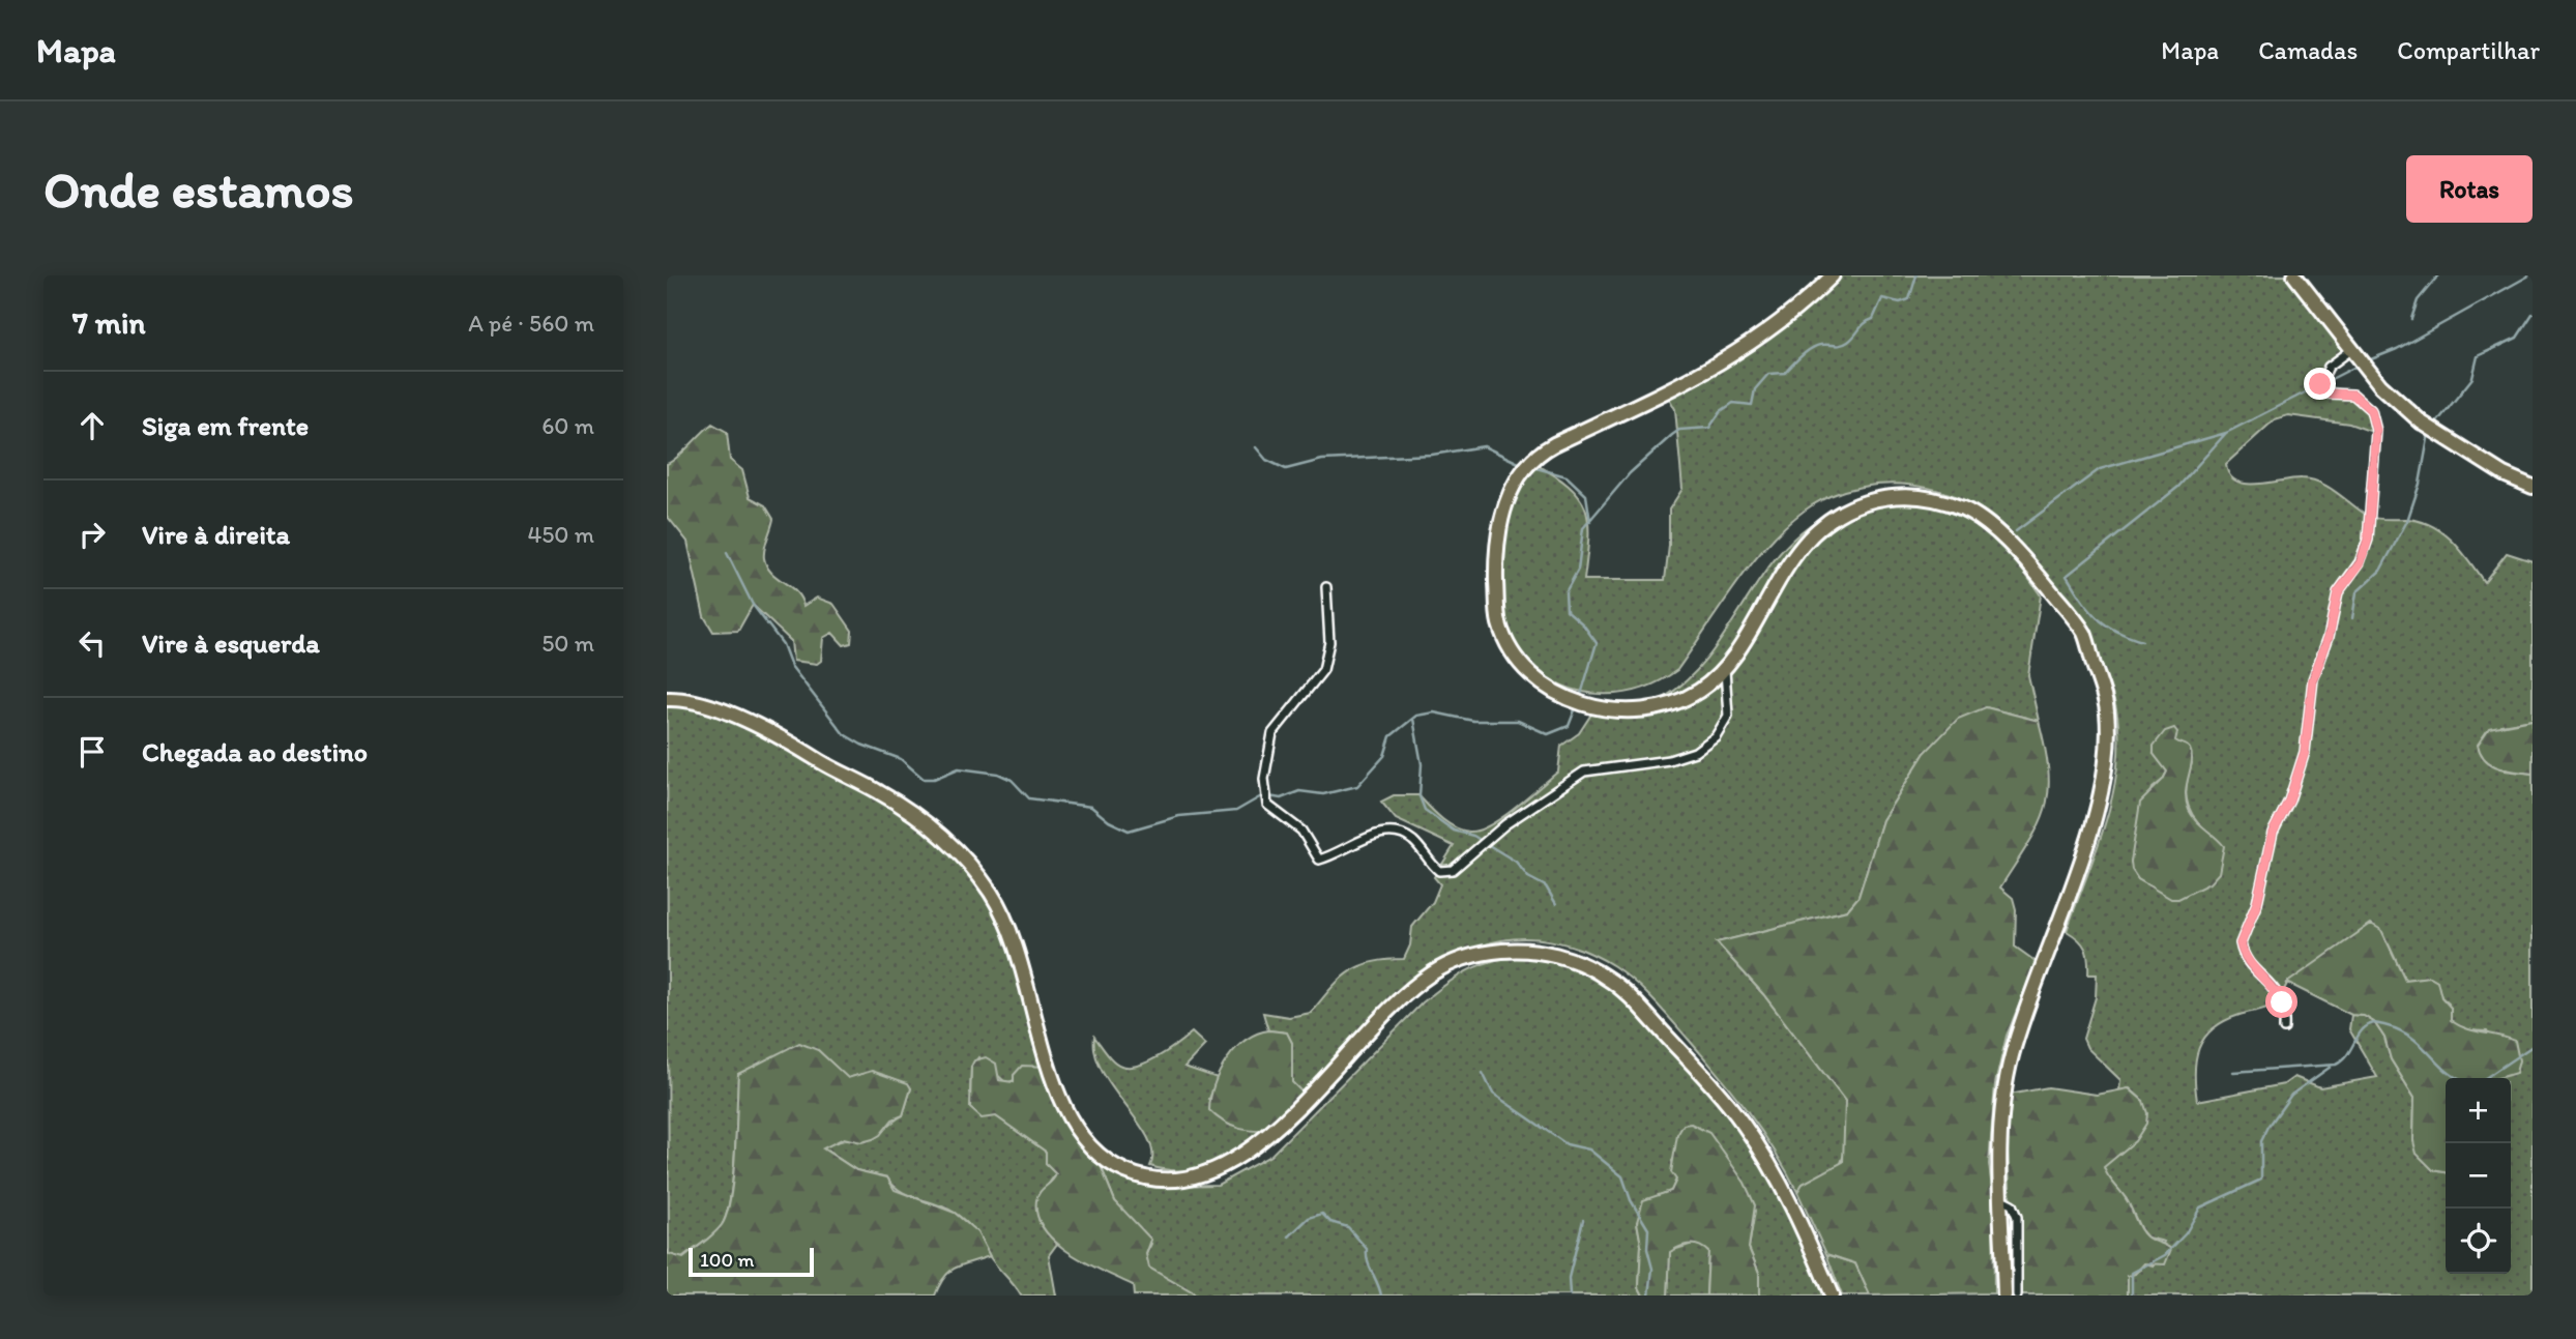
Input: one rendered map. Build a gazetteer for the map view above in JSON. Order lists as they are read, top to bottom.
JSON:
{
  "scale_bar": "100 m",
  "page": {
    "header": "Mapa",
    "nav": ["Mapa", "Camadas", "Compartilhar"],
    "buttons": "Rotas",
    "title": "Onde estamos",
    "heading": ["7 min", "A pé · 560 m"],
    "list": [
      ["Siga em frente", "60 m"],
      ["Vire à direita", "450 m"],
      ["Vire à esquerda", "50 m"],
      "Chegada ao destino"
    ],
    "map_buttons": ["+", "−"],
    "scale": "100 m"
  }
}
